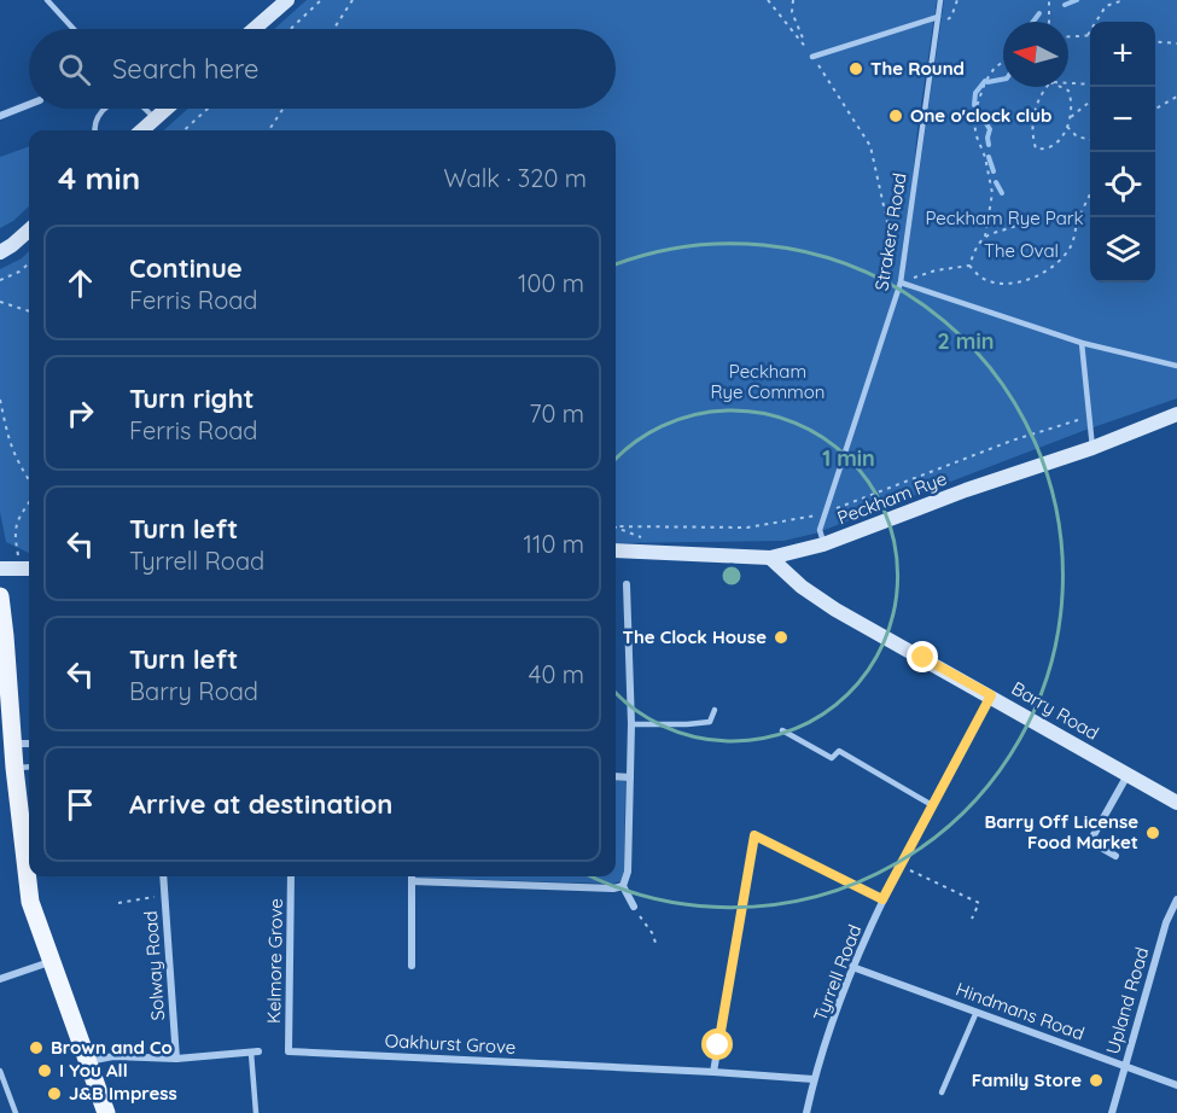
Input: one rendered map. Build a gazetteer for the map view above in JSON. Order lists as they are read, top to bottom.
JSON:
{
  "streets": {
    "main road": ["Peckham Rye", "Barry Road"],
    "street": [
      "Kelmore Grove",
      "Solway Road",
      "Tyrrell Road",
      "Upland Road",
      "Hindmans Road",
      "Oakhurst Grove"
    ],
    "lane": ["Strakers Road"]
  },
  "crossings": [
    ["Strakers Road", "Peckham Rye"],
    ["Peckham Rye", "Barry Road"],
    ["Barry Road", "Tyrrell Road"],
    ["Kelmore Grove", "Oakhurst Grove"],
    ["Tyrrell Road", "Hindmans Road"],
    ["Tyrrell Road", "Oakhurst Grove"],
    ["Upland Road", "Hindmans Road"]
  ],
  "parks": ["Peckham Rye Park", "The Oval", "Peckham Rye Common"],
  "places": [
    "The Round",
    "One o'clock club",
    "The Clock House",
    "Barry Off License Food Market",
    "Brown and Co",
    "I You All",
    "Family Store",
    "J&B Impress"
  ],
  "north": "left",
  "page": {
    "map_buttons": ["+", "−"],
    "search": "Search here",
    "heading": ["4 min", "Walk · 320 m"],
    "list": [
      ["Continue", "Ferris Road", "100 m"],
      ["Turn right", "Ferris Road", "70 m"],
      ["Turn left", "Tyrrell Road", "110 m"],
      ["Turn left", "Barry Road", "40 m"],
      "Arrive at destination"
    ]
  },
  "rings": ["2 min", "1 min"]
}
